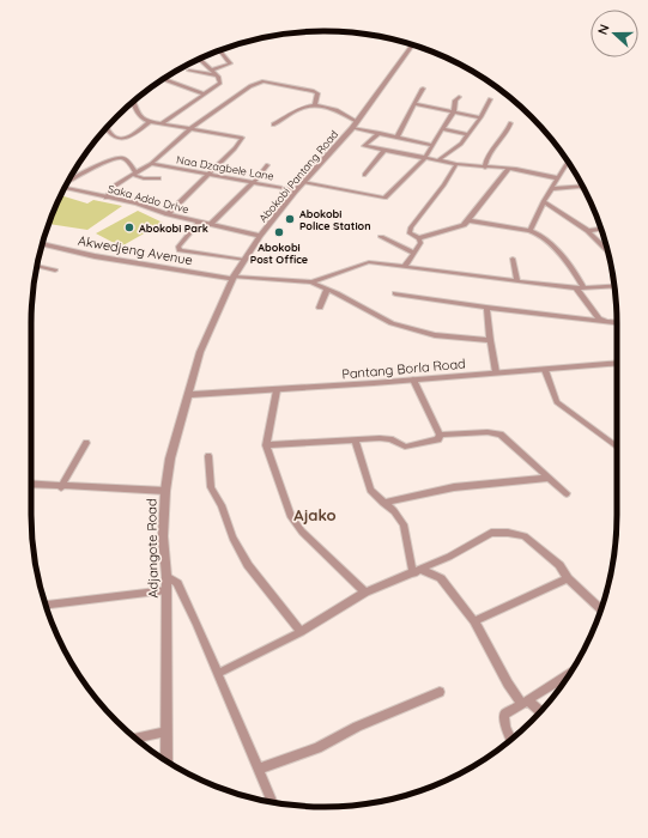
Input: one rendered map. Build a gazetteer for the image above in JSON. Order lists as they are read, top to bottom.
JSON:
{
  "streets": {
    "street": [
      "Naa Dzagbele Lane",
      "Abokobi Pantang Road",
      "Saka Addo Drive",
      "Akwedjeng Avenue",
      "Pantang Borla Road",
      "Adjangote Road"
    ]
  },
  "crossings": [
    ["Naa Dzagbele Lane", "Abokobi Pantang Road"],
    ["Abokobi Pantang Road", "Saka Addo Drive"],
    ["Abokobi Pantang Road", "Akwedjeng Avenue"],
    ["Abokobi Pantang Road", "Adjangote Road"],
    ["Akwedjeng Avenue", "Adjangote Road"],
    ["Pantang Borla Road", "Adjangote Road"]
  ],
  "districts": ["Ajako"],
  "places": ["Abokobi Police Station", "Abokobi Park", "Abokobi Post Office"],
  "north": "left"
}
